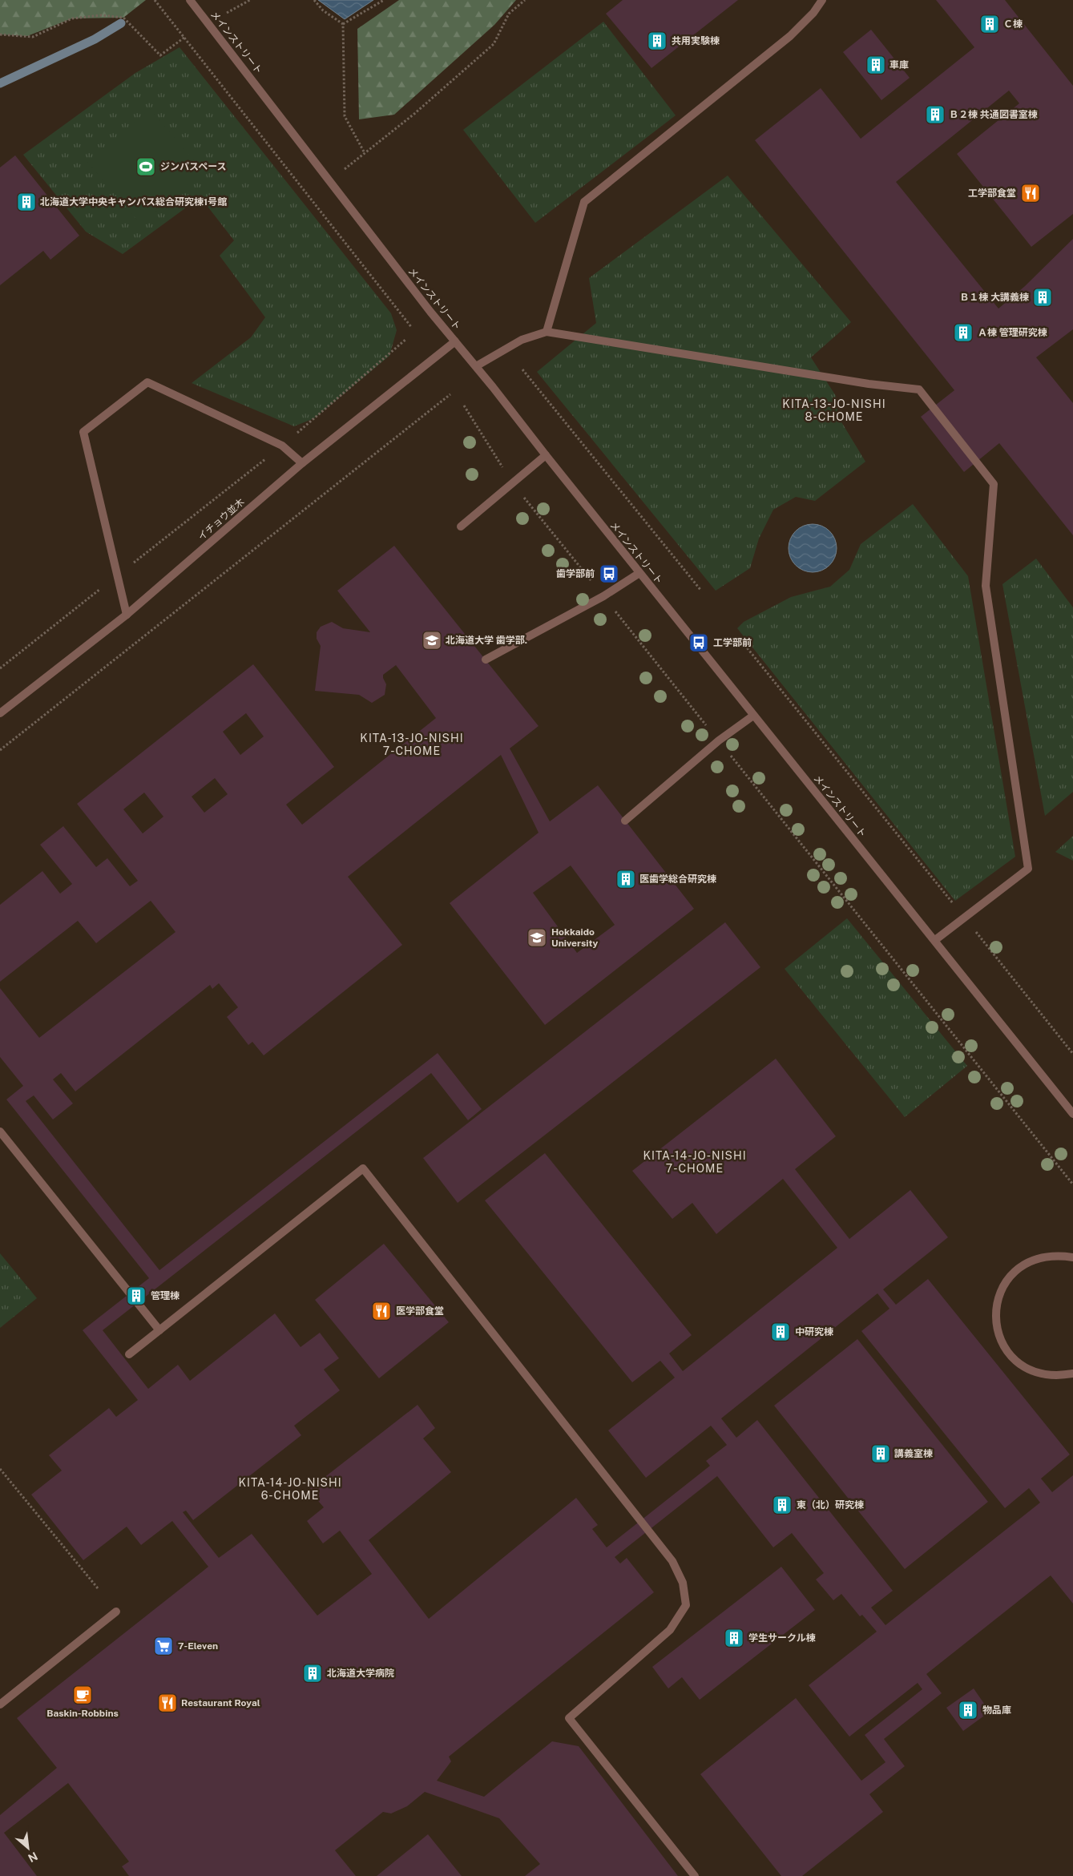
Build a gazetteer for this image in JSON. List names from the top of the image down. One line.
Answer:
{"streets":{"lane":["メインストリート","イチョウ並木"]},"crossings":[["メインストリート","イチョウ並木"]],"districts":["KITA-13-JO-NISHI 8-CHOME","KITA-13-JO-NISHI 7-CHOME","KITA-14-JO-NISHI 7-CHOME","KITA-14-JO-NISHI 6-CHOME"],"places":{"building":["Ｃ棟","共用実験棟","車庫","Ｂ２棟 共通図書室棟","北海道大学中央キャンパス総合研究棟1号館","Ｂ１棟 大講義棟","Ａ棟 管理研究棟","医歯学総合研究棟","管理棟","中研究棟","講義室棟","東（北）研究棟","学生サークル棟","北海道大学病院","物品庫"],"sports":["ジンパスペース"],"restaurant":["工学部食堂","医学部食堂","Restaurant Royal"],"bus stop":["歯学部前","工学部前"],"school or university":["北海道大学 歯学部.","Hokkaido University"],"supermarket":["7-Eleven"],"cafe":["Baskin-Robbins"]},"north":"bottom right"}
